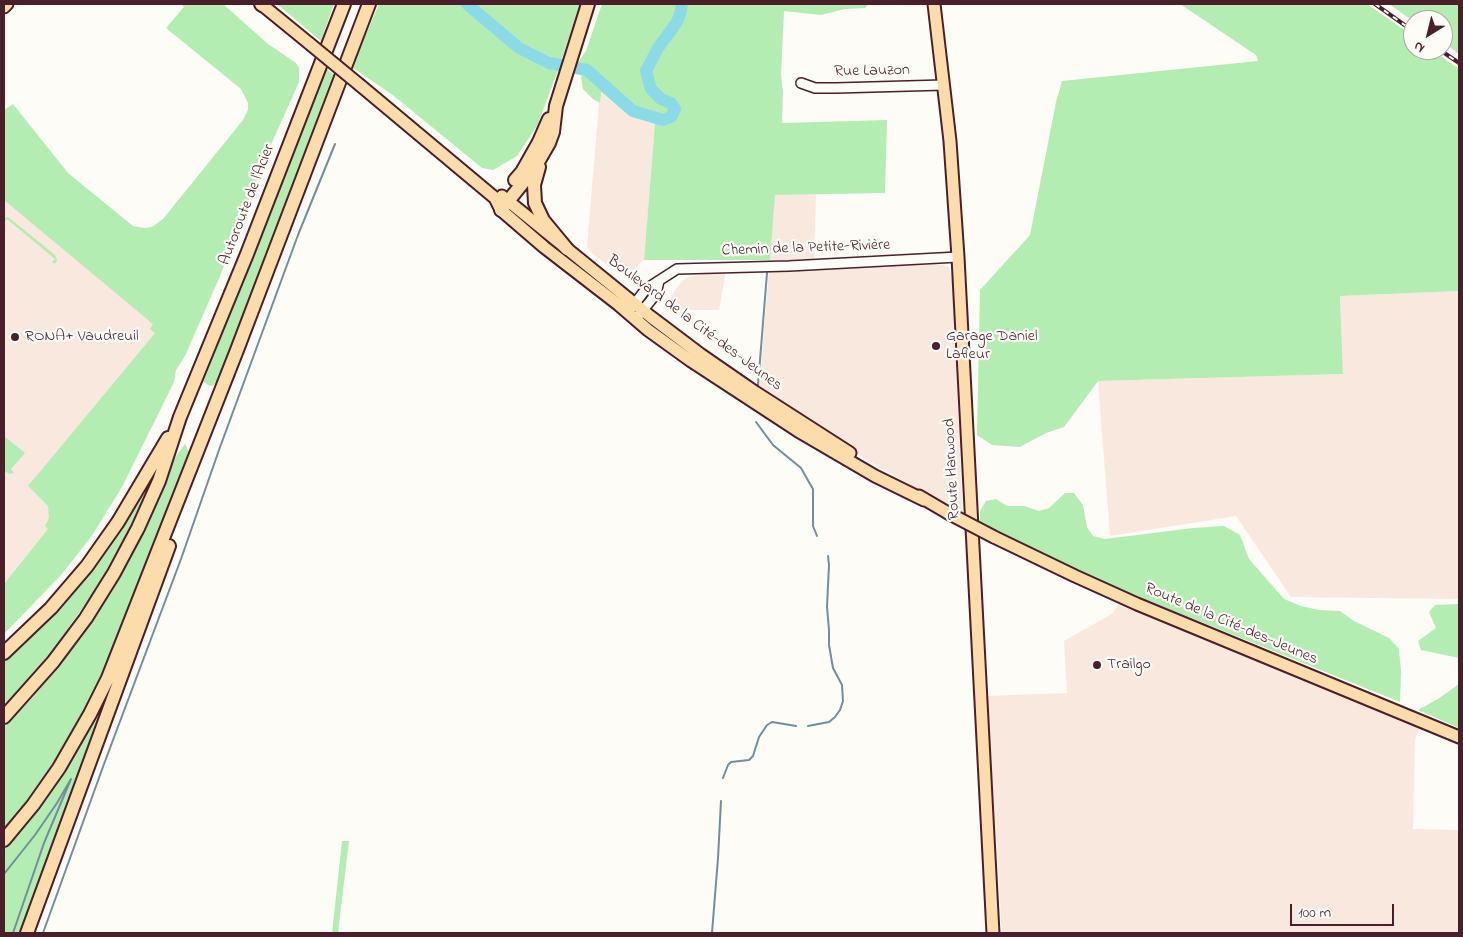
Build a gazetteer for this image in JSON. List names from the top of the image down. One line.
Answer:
{"streets":{"highway":["Autoroute de l'Acier"],"main road":["Boulevard de la Cité-des-Jeunes","Route Harwood","Route de la Cité-des-Jeunes"],"street":["Rue Lauzon","Chemin de la Petite-Rivière"]},"crossings":[["Rue Lauzon","Route Harwood"],["Chemin de la Petite-Rivière","Boulevard de la Cité-des-Jeunes"],["Chemin de la Petite-Rivière","Route Harwood"],["Boulevard de la Cité-des-Jeunes","Route de la Cité-des-Jeunes"]],"places":["RONA+ Vaudreuil","Garage Daniel Lafleur","Trailgo"],"scale_bar":"100 m","north":"bottom left"}
